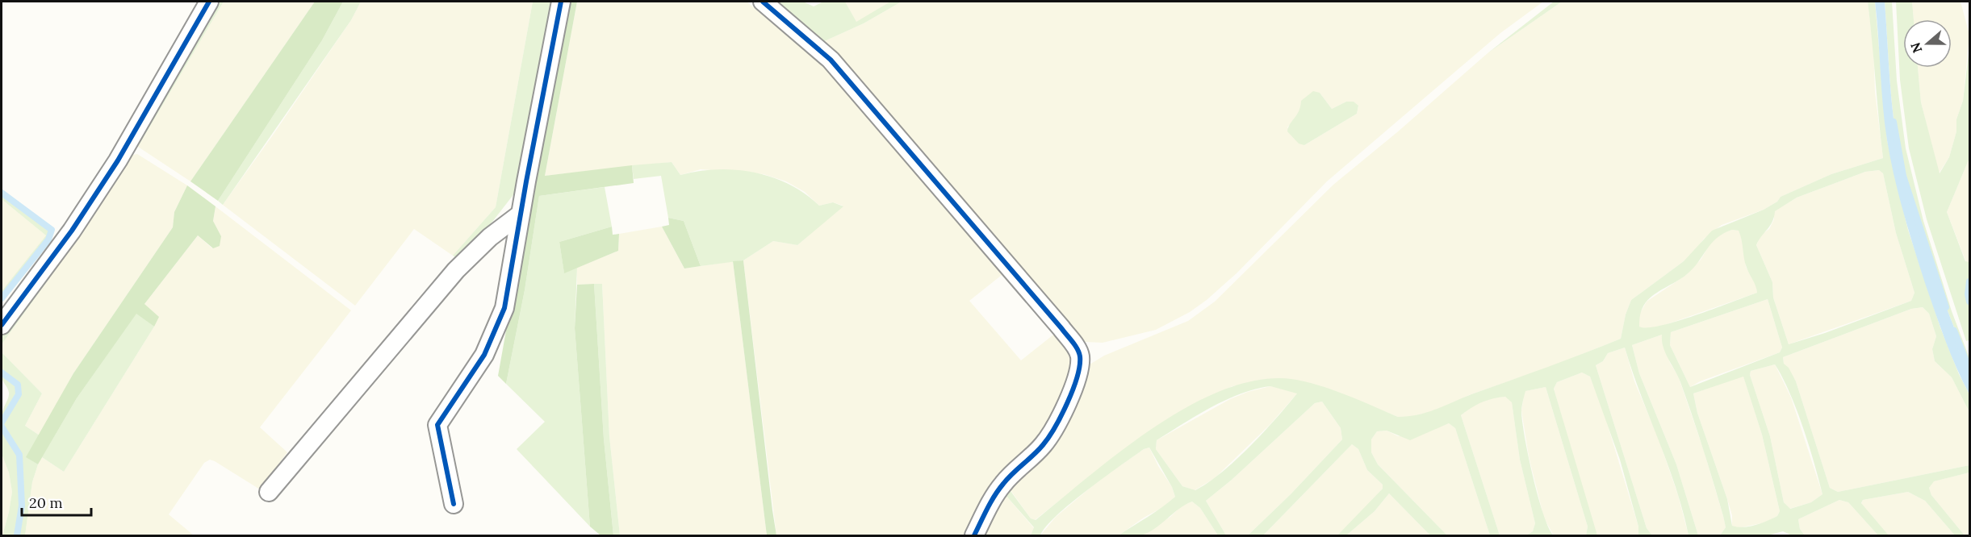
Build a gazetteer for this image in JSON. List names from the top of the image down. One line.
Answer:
{"scale_bar":"20 m","north":"left"}
